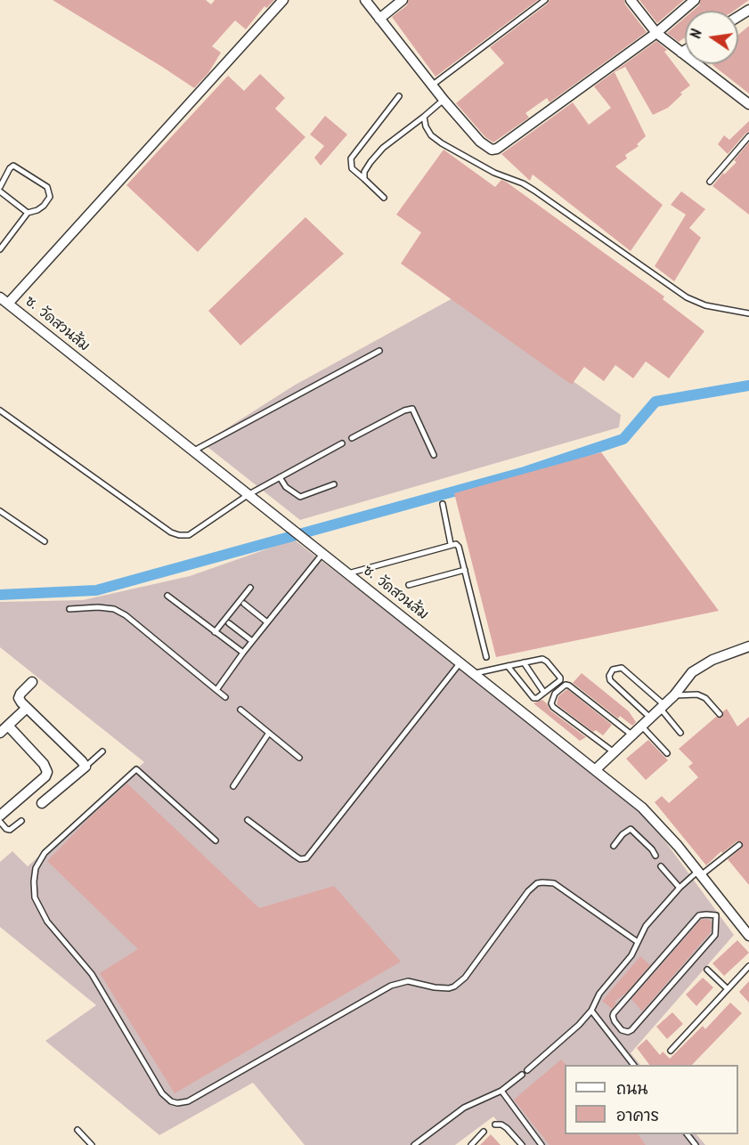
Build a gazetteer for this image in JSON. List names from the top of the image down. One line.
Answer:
{"streets":{"street":["ซ. วัดสวนส้ม"]},"legend":["ถนน","อาคาร"],"north":"left"}
